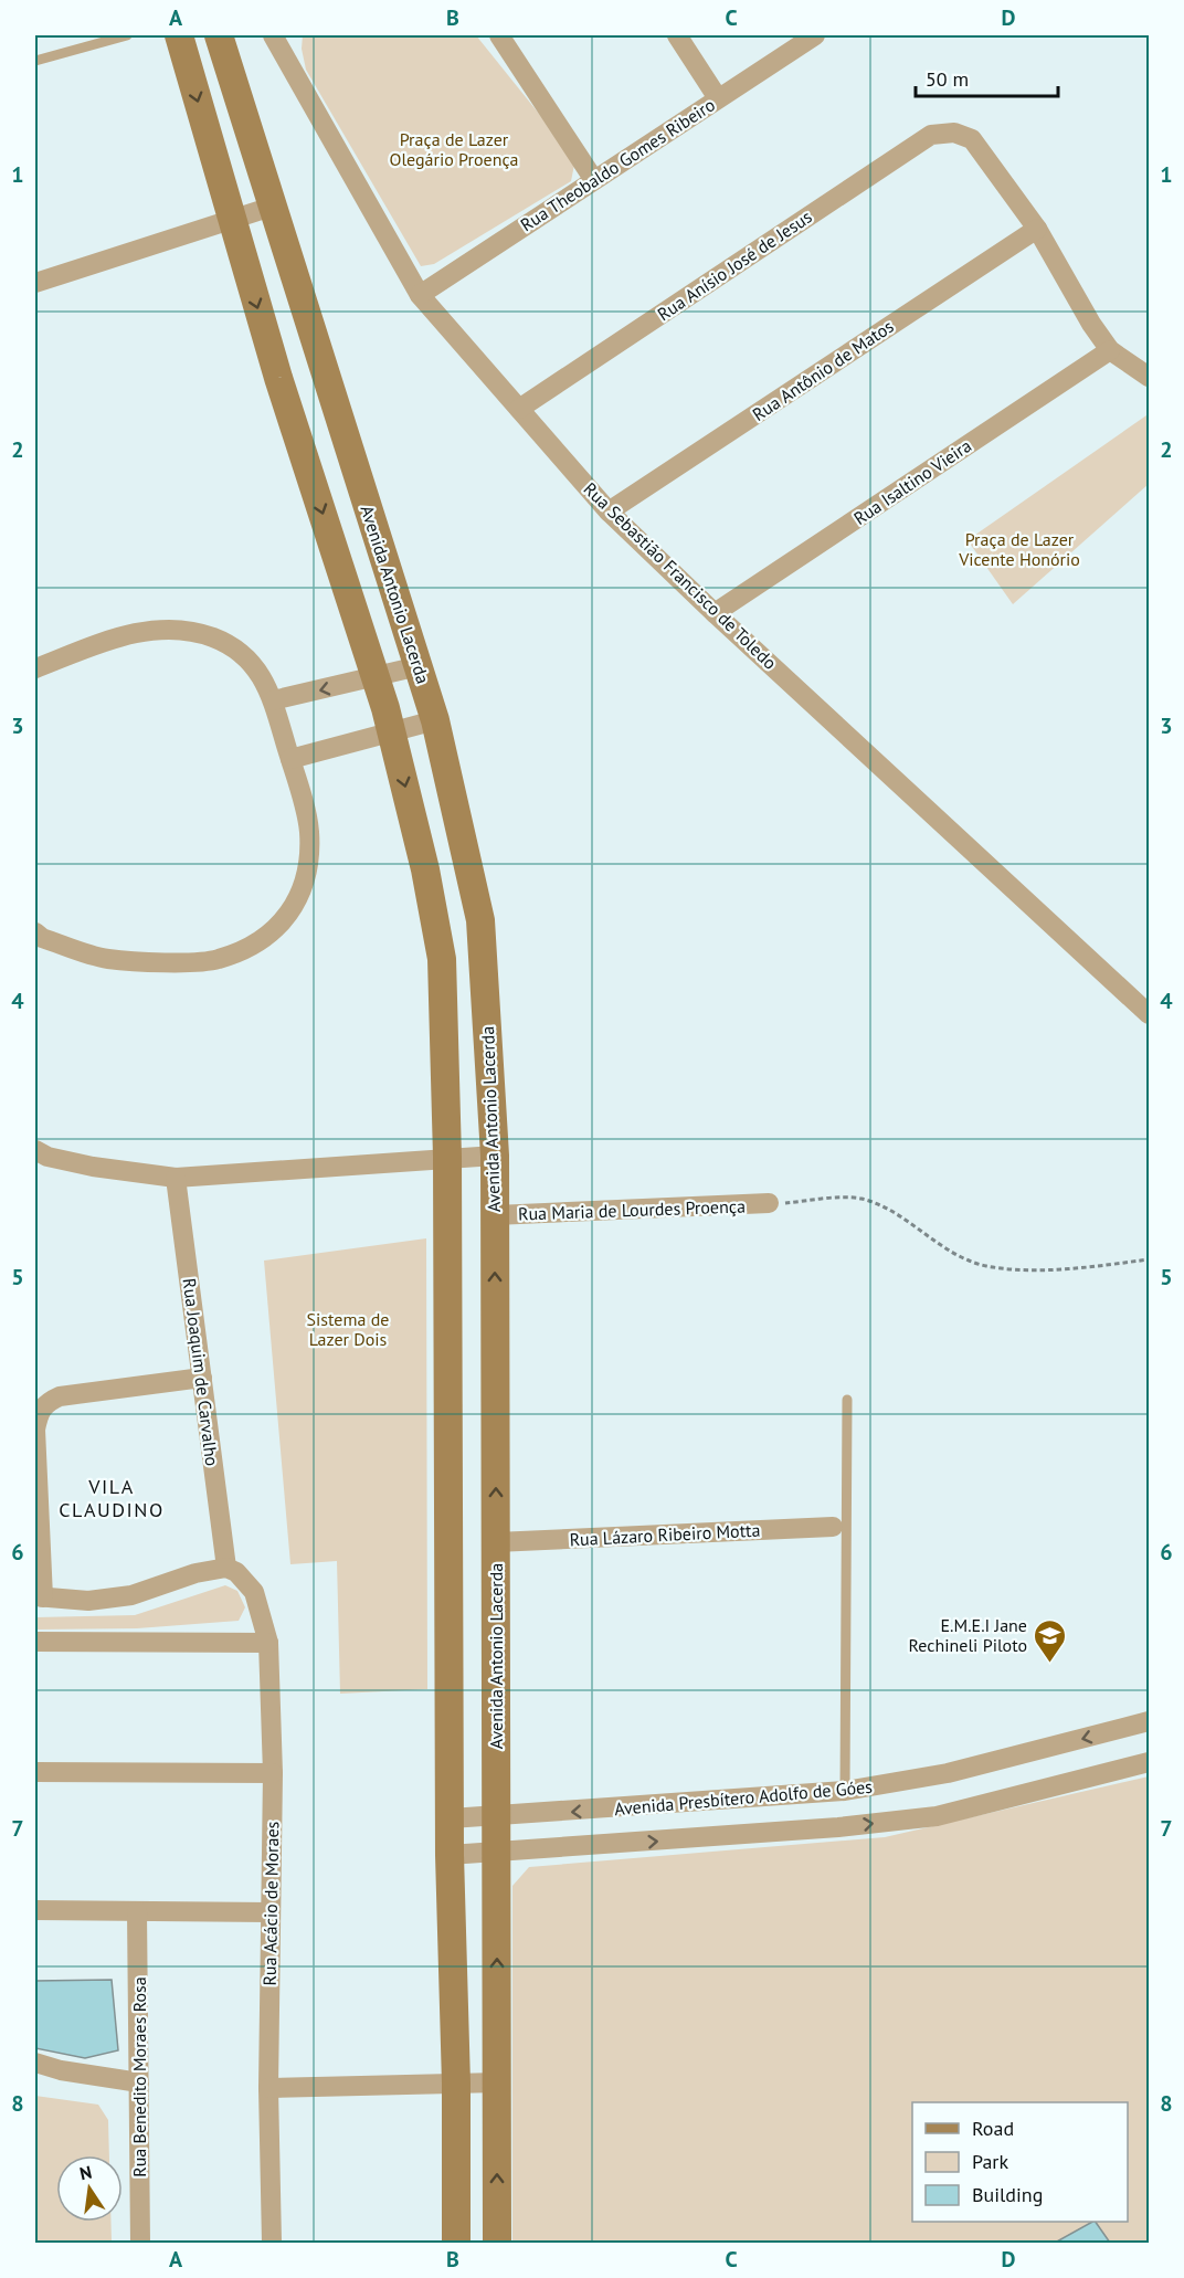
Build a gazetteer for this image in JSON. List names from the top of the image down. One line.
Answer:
{"streets":{"main road":["Avenida Antonio Lacerda"],"street":["Rua Theobaldo Gomes Ribeiro","Rua Anísio José de Jesus","Rua Antônio de Matos","Rua Isaltino Vieira","Rua Sebastião Francisco de Toledo","Rua Maria de Lourdes Proença","Rua Joaquim de Carvalho","Rua Lázaro Ribeiro Motta","Avenida Presbítero Adolfo de Góes","Rua Acácio de Moraes","Rua Benedito Moraes Rosa"]},"crossings":[["Rua Theobaldo Gomes Ribeiro","Rua Sebastião Francisco de Toledo"],["Rua Anísio José de Jesus","Rua Antônio de Matos"],["Rua Anísio José de Jesus","Rua Sebastião Francisco de Toledo"],["Rua Antônio de Matos","Rua Sebastião Francisco de Toledo"],["Rua Isaltino Vieira","Rua Sebastião Francisco de Toledo"],["Avenida Antonio Lacerda","Rua Maria de Lourdes Proença"],["Avenida Antonio Lacerda","Rua Lázaro Ribeiro Motta"],["Avenida Antonio Lacerda","Avenida Presbítero Adolfo de Góes"],["Rua Joaquim de Carvalho","Rua Acácio de Moraes"]],"districts":["VILA CLAUDINO"],"parks":["Praça de Lazer Olegário Proença","Praça de Lazer Vicente Honório","Sistema de Lazer Dois"],"places":{"school or university":["E.M.E.I Jane Rechineli Piloto"]},"legend":["Road","Park","Building"],"scale_bar":"50 m","north":"top","grid":{"columns":["A","B","C","D"],"rows":["1","2","3","4","5","6","7","8"]}}
